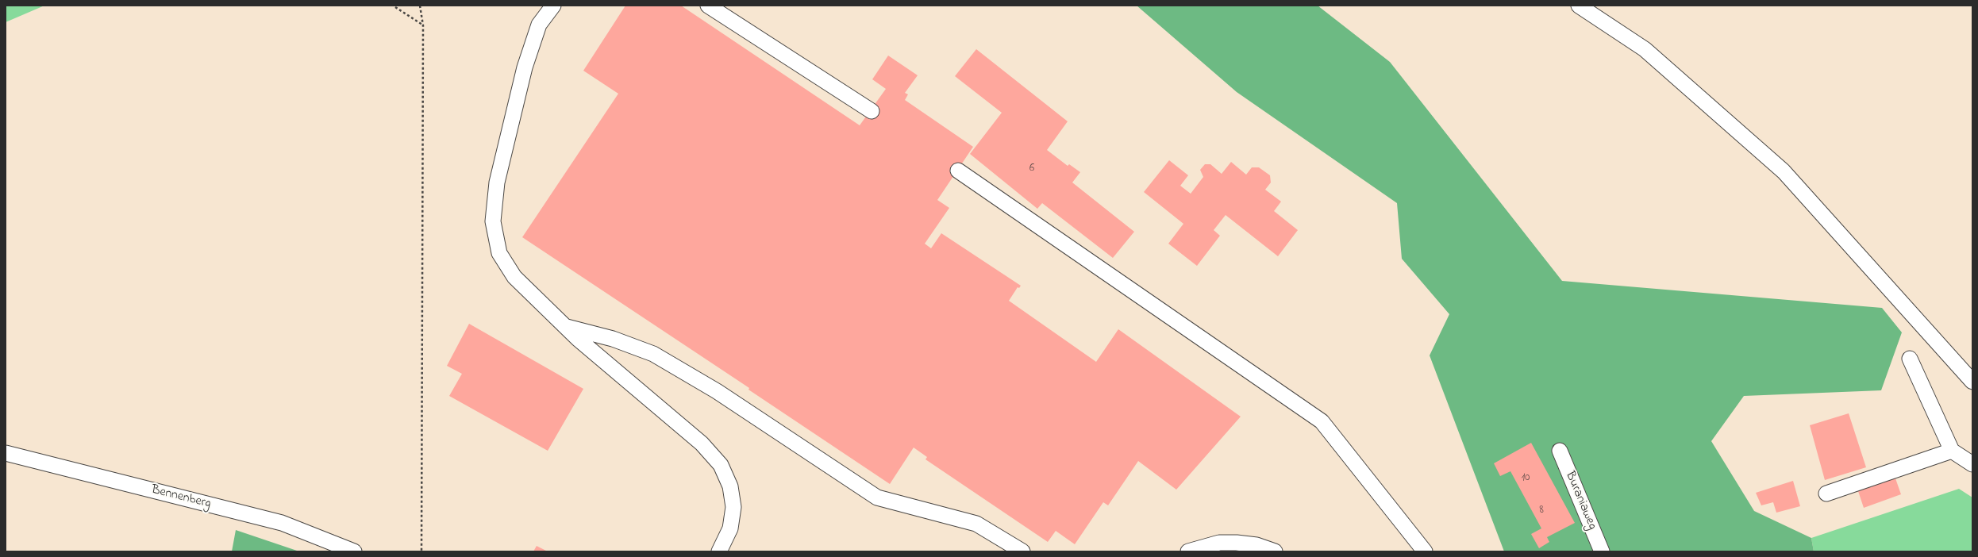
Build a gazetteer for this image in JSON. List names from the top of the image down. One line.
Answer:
{"streets":{"lane":["Bennenberg","Buraniaweg"]},"house_numbers":["6","10","8"]}
